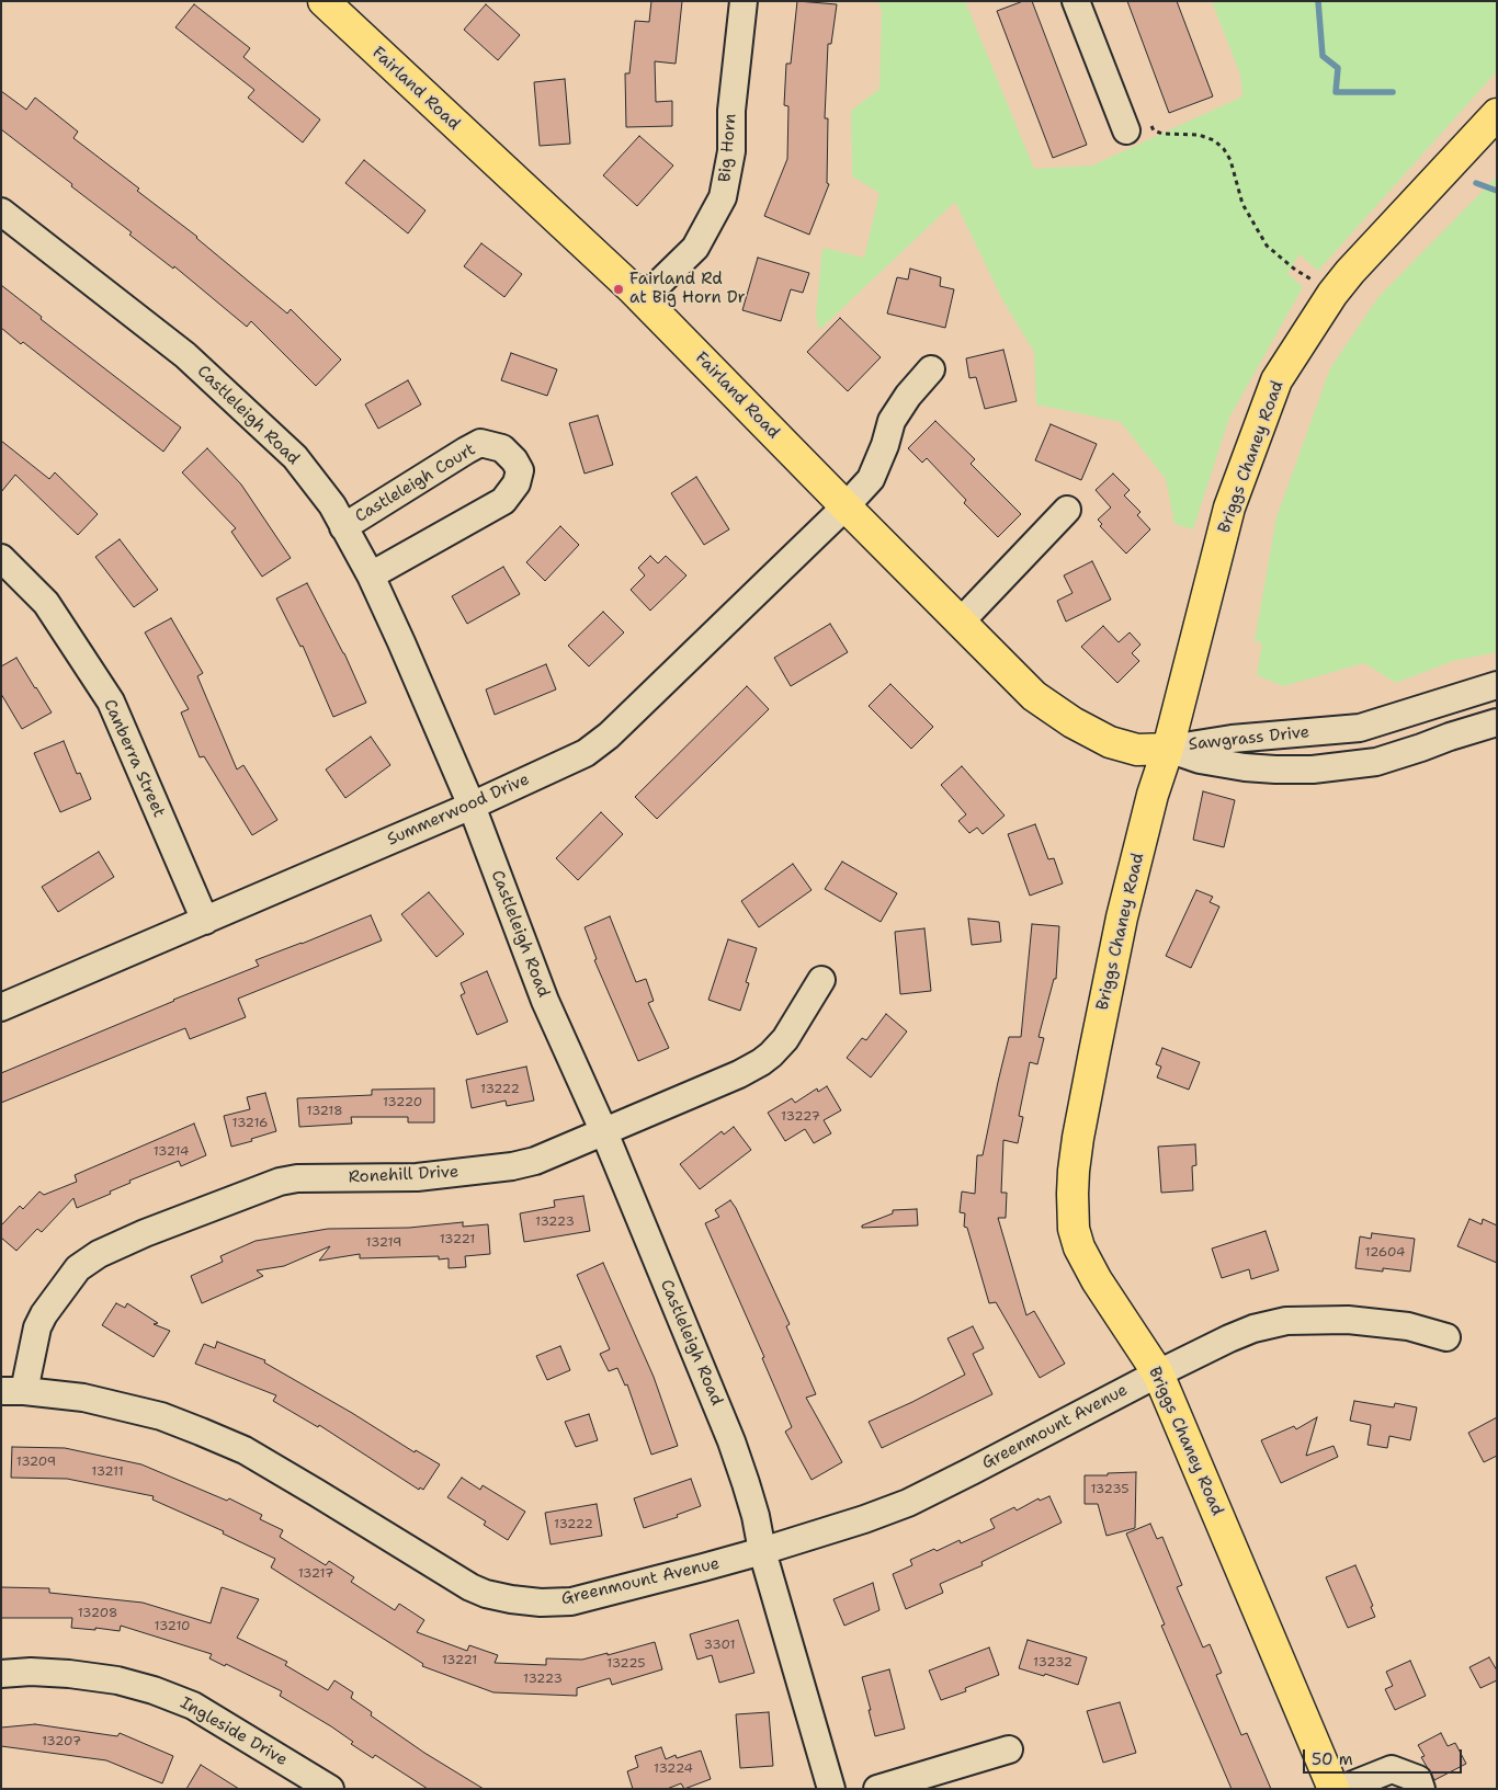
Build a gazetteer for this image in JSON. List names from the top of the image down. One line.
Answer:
{"streets":{"main road":["Fairland Road","Briggs Chaney Road"],"street":["Big Horn","Castleleigh Road","Castleleigh Court","Sawgrass Drive","Canberra Street","Summerwood Drive","Ronehill Drive","Greenmount Avenue","Ingleside Drive"]},"crossings":[["Fairland Road","Big Horn"],["Fairland Road","Briggs Chaney Road"],["Fairland Road","Sawgrass Drive"],["Fairland Road","Summerwood Drive"],["Castleleigh Road","Castleleigh Court"],["Castleleigh Road","Summerwood Drive"],["Castleleigh Road","Ronehill Drive"],["Castleleigh Road","Greenmount Avenue"],["Briggs Chaney Road","Sawgrass Drive"],["Briggs Chaney Road","Greenmount Avenue"],["Canberra Street","Summerwood Drive"],["Ronehill Drive","Greenmount Avenue"]],"places":["Fairland Rd at Big Horn Dr"],"house_numbers":["13222","13220","13218","13227","13216","13214","13223","13221","13219","12604","13209","13211","13235","13222","13217","13208","13210","3301","13221","13232","13225","13223","13207","13224"],"scale_bar":"50 m"}
